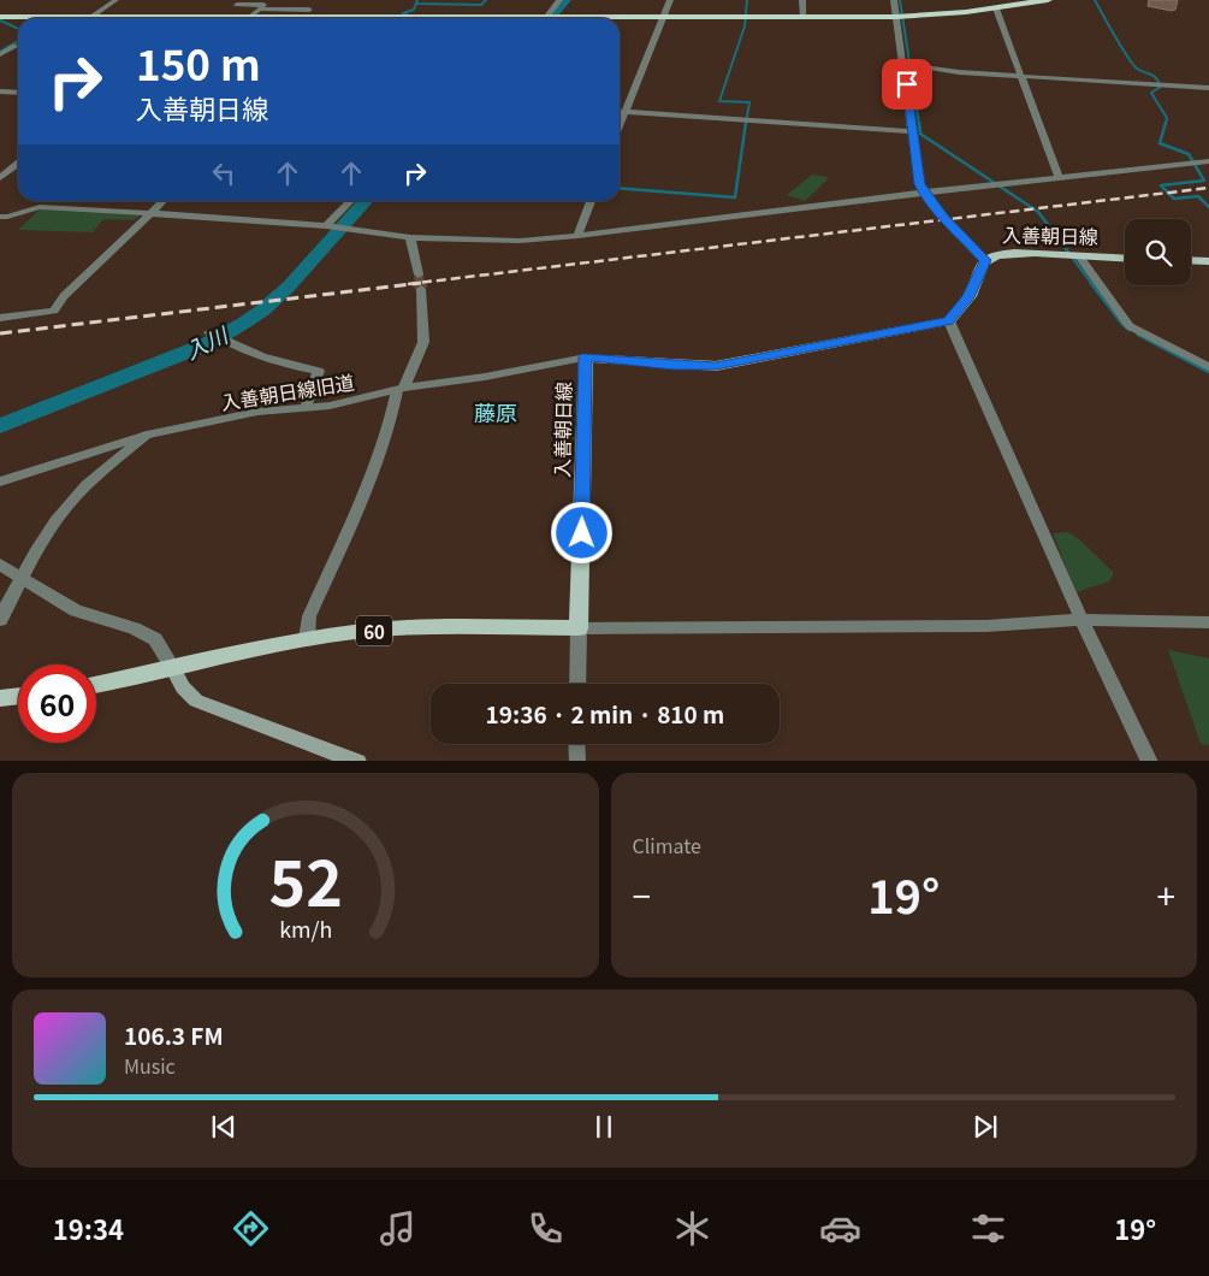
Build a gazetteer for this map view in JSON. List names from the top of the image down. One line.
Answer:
{"streets":{"main road":["入善朝日線","60"],"street":["入善朝日線旧道"]},"crossings":[["入善朝日線","入善朝日線旧道"],["入善朝日線","60"]],"districts":["藤原"],"water":["入川"],"page":{"turn":["150 m","入善朝日線"],"limit":"60","trip":"19:36 · 2 min · 810 m","tile":"Climate","heat":["−","19°","+"],"song":["106.3 FM","Music"],"tabs":["19:34","19°"],"gauge":["52","km/h"]}}
